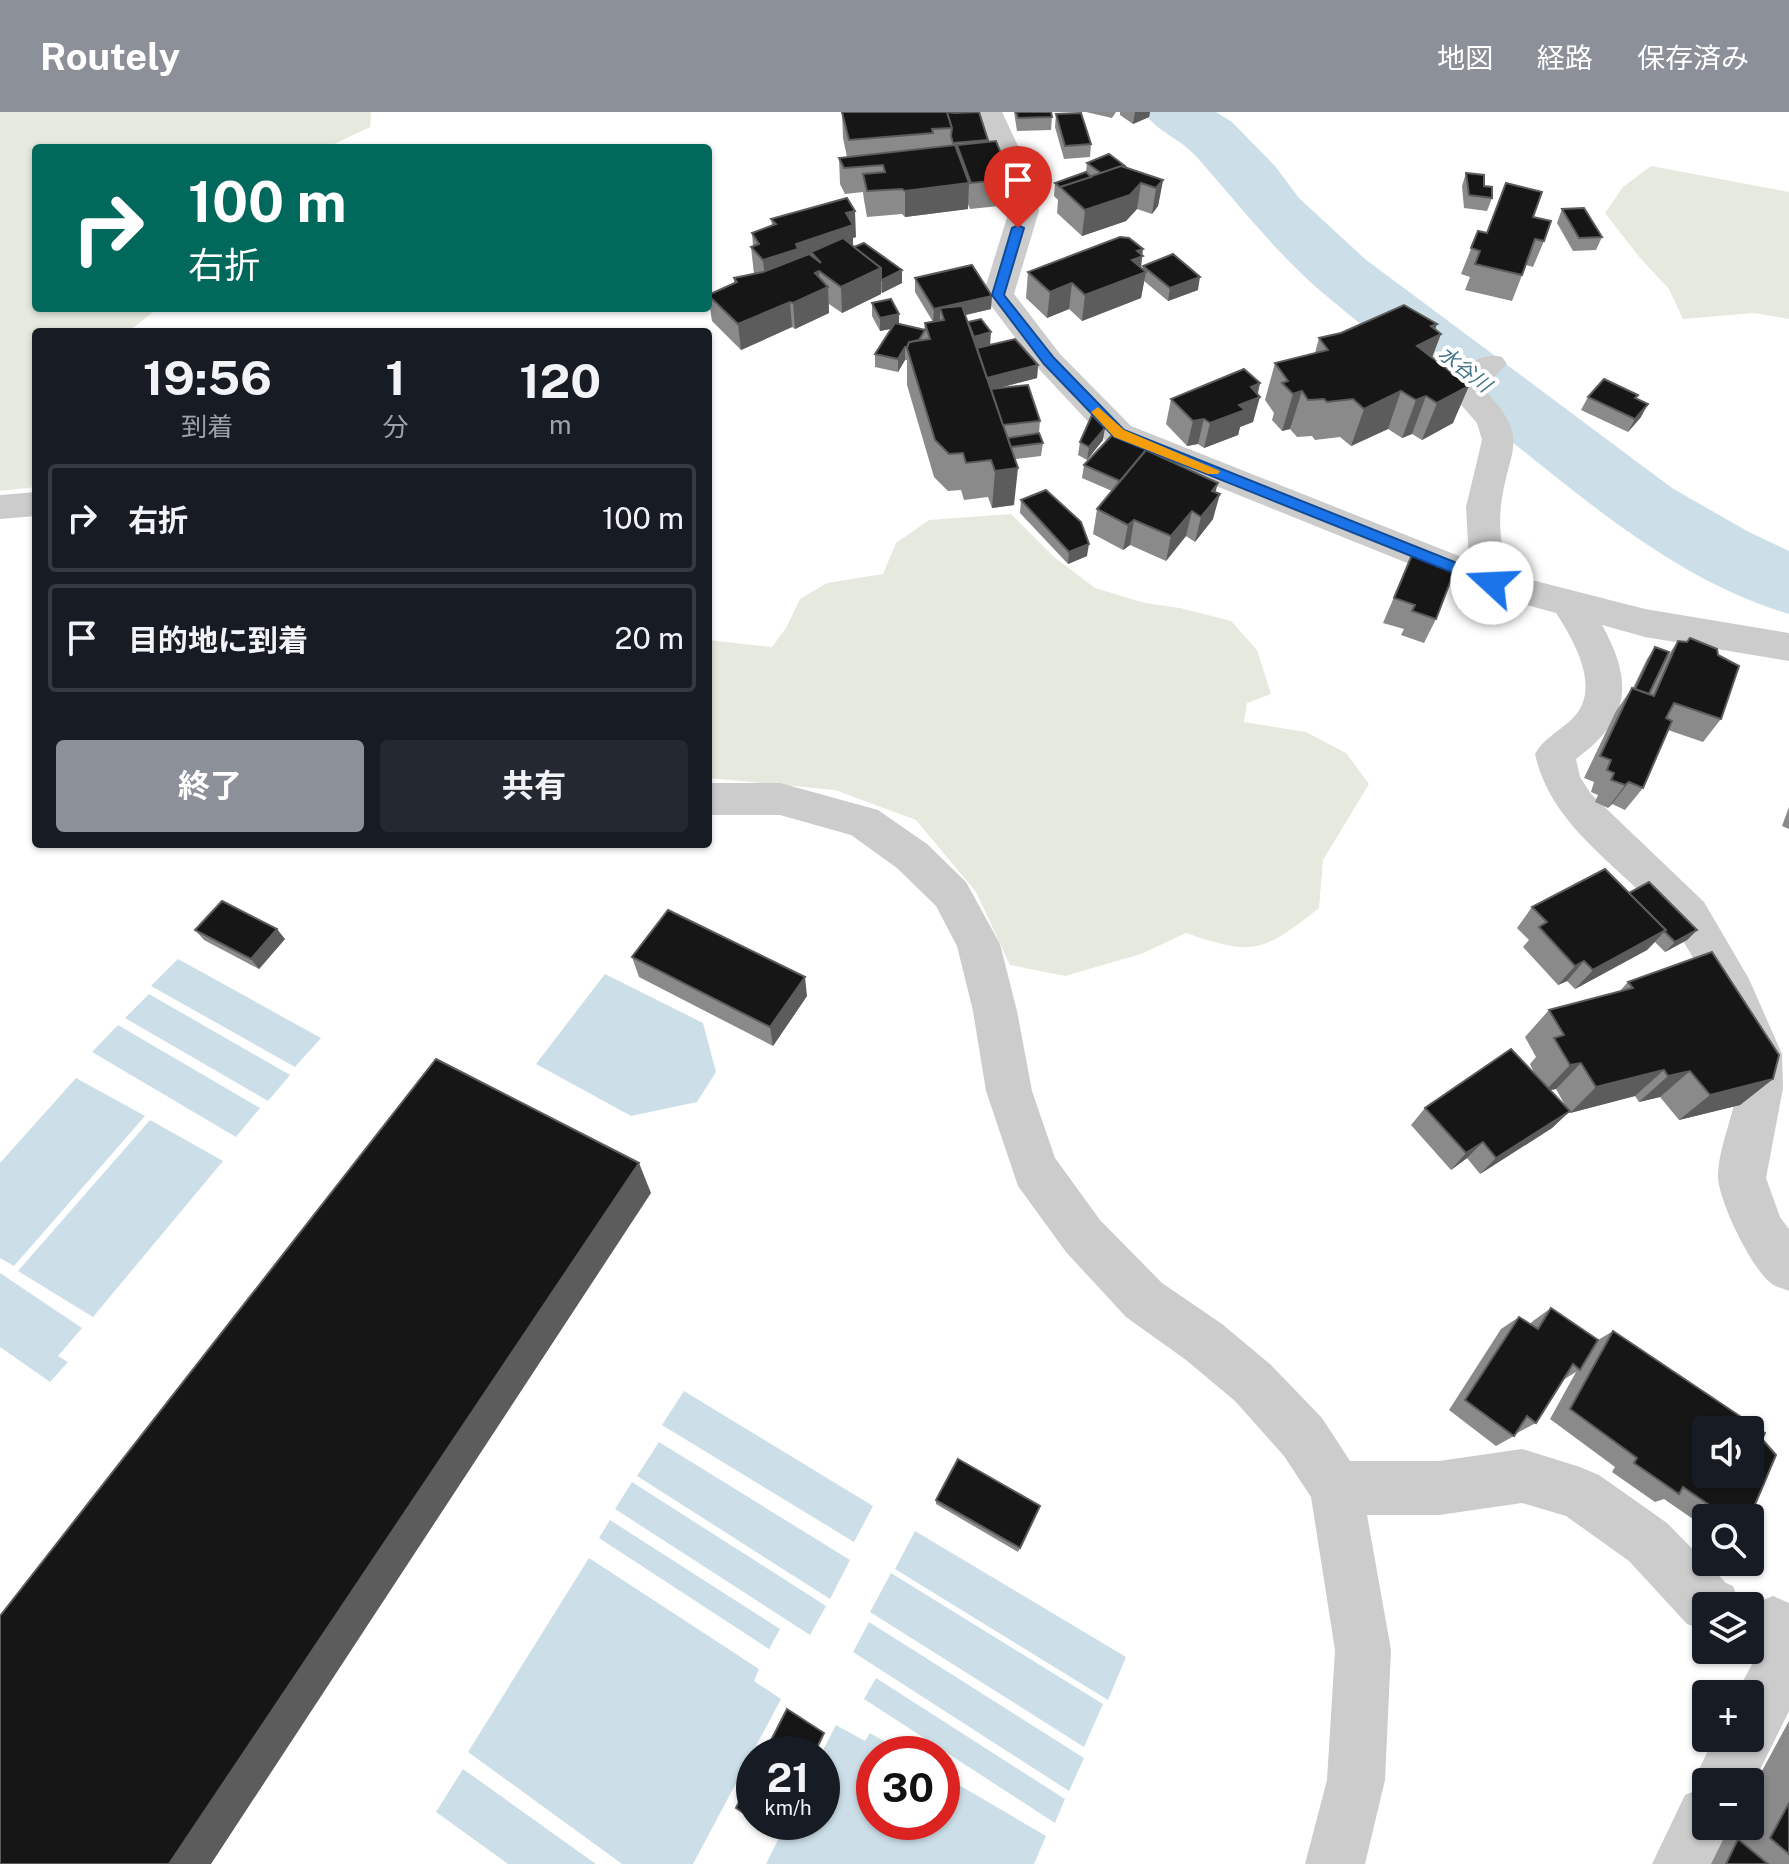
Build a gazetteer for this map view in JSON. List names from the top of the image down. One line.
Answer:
{"water":["水谷川"],"page":{"header":"Routely","nav":["地図","経路","保存済み"],"turn":["100 m","右折"],"eta":["19:56","到着","1","分","120","m"],"list":[{"name":"右折","value":"100 m"},{"name":"目的地に到着","value":"20 m"}],"buttons":["終了","共有"],"map_buttons":["+","−"],"speed":"21 km/h","limit":"30"}}
